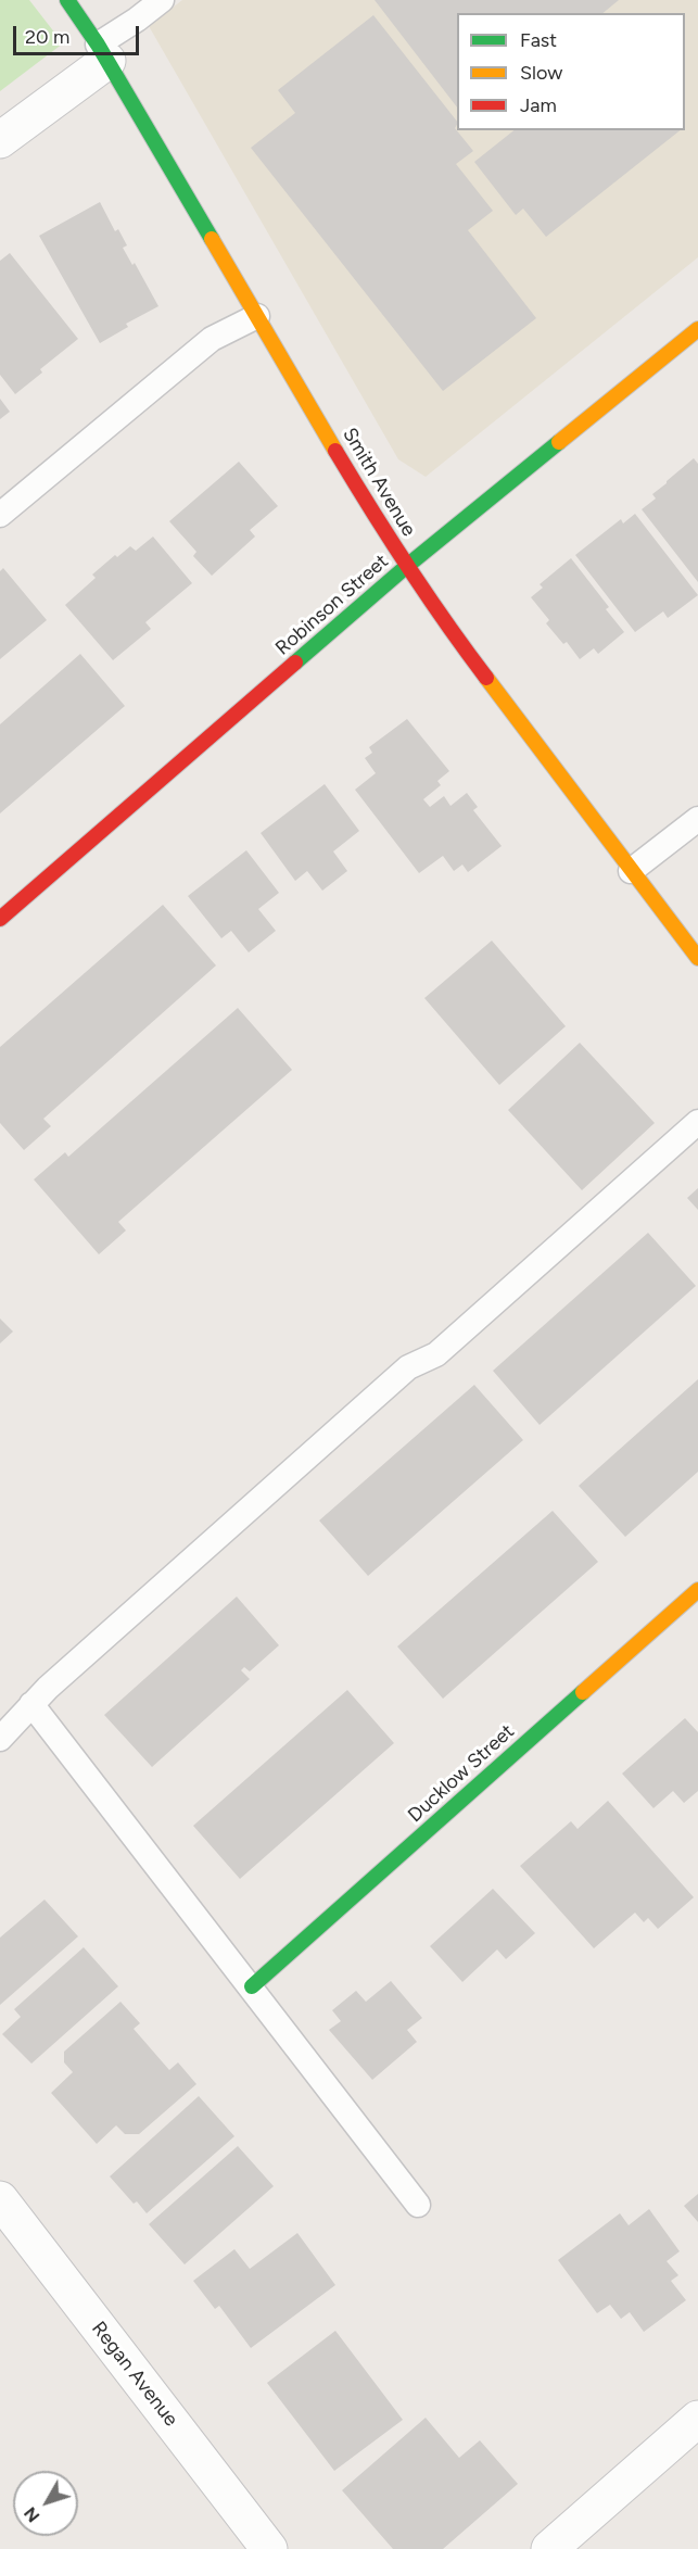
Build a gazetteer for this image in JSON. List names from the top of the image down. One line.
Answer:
{"streets":{"street":["Smith Avenue","Robinson Street","Ducklow Street","Regan Avenue"]},"crossings":[["Smith Avenue","Robinson Street"]],"legend":["Fast","Slow","Jam"],"scale_bar":"20 m","north":"bottom left"}
